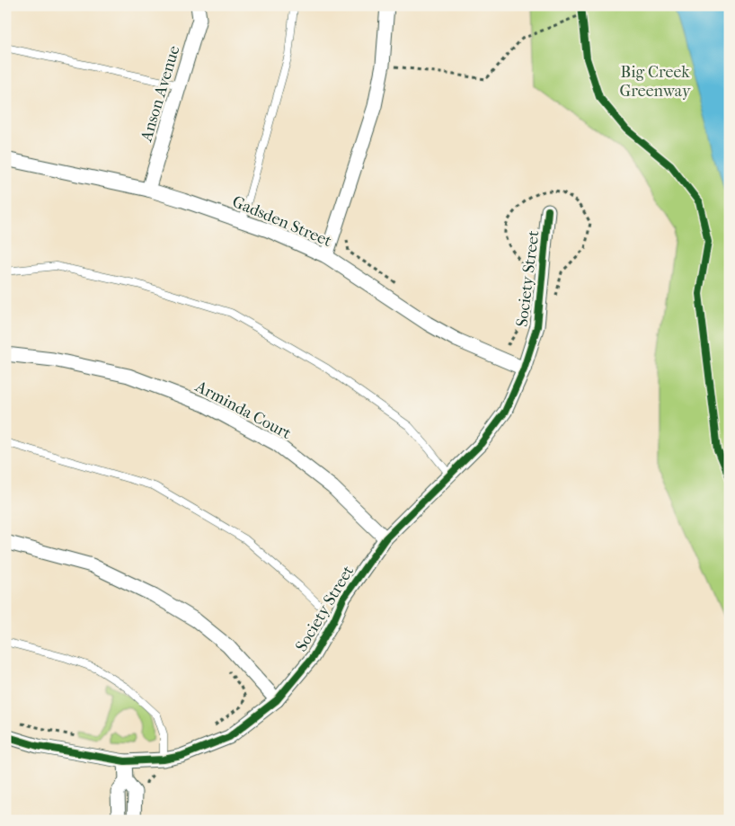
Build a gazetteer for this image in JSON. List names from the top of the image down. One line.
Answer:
{"streets":{"street":["Anson Avenue","Gadsden Street","Society Street","Arminda Court"]},"crossings":[["Anson Avenue","Gadsden Street"],["Gadsden Street","Society Street"],["Society Street","Arminda Court"]],"parks":["Big Creek Greenway"]}
